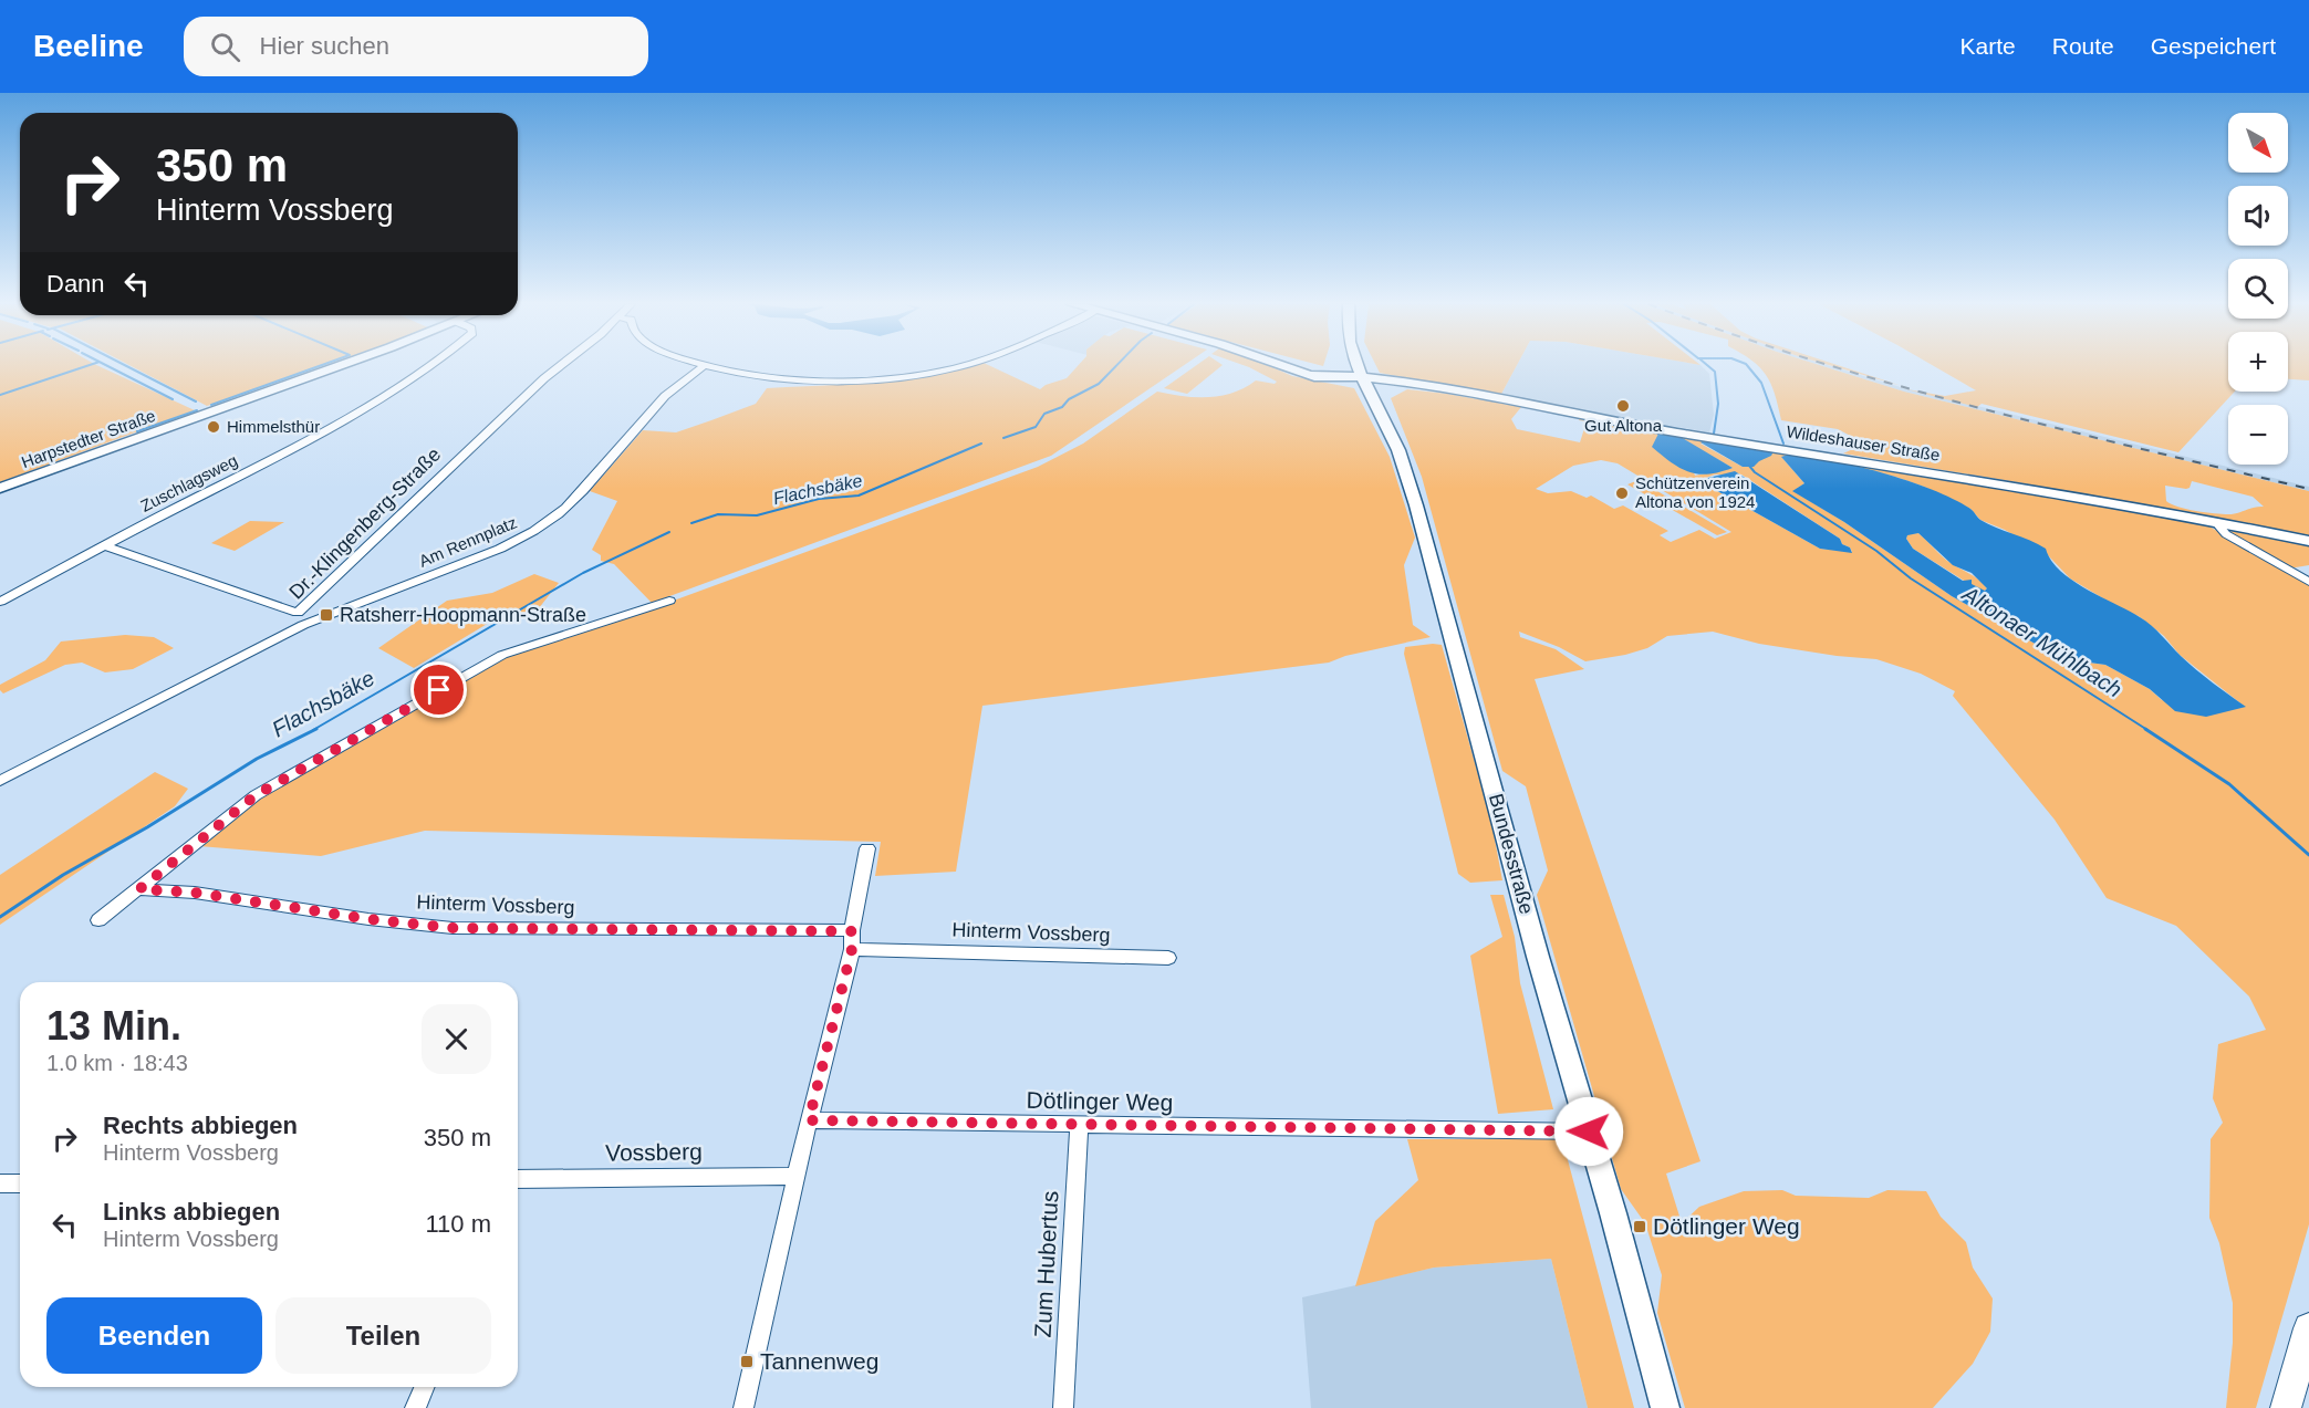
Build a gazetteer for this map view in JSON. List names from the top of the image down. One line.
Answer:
{"streets":{"main road":["Harpstedter Straße","Wildeshauser Straße","Bundesstraße"],"street":["Zuschlagsweg","Dr.-Klingenberg-Straße","Am Rennplatz","Hinterm Vossberg","Dötlinger Weg","Vossberg","Zum Hubertus"]},"crossings":[["Wildeshauser Straße","Bundesstraße"],["Dr.-Klingenberg-Straße","Am Rennplatz"],["Bundesstraße","Dötlinger Weg"],["Dötlinger Weg","Zum Hubertus"]],"water":["Flachsbäke","Altonaer Mühlbach"],"places":{"other":["Gut Altona","Himmelsthür","Schützenverein Altona von 1924"],"transit":["Ratsherr-Hoopmann-Straße","Dötlinger Weg","Tannenweg"]},"north":"bottom right","page":{"header":"Beeline","search":"Hier suchen","nav":["Karte","Route","Gespeichert"],"map_buttons":["+","−"],"turn":["350 m","Hinterm Vossberg"],"then":"Dann","heading":["13 Min.","1.0 km · 18:43"],"list":[{"name":"Rechts abbiegen","note":"Hinterm Vossberg","value":"350 m"},{"name":"Links abbiegen","note":"Hinterm Vossberg","value":"110 m"}],"buttons":["Beenden","Teilen"]}}
